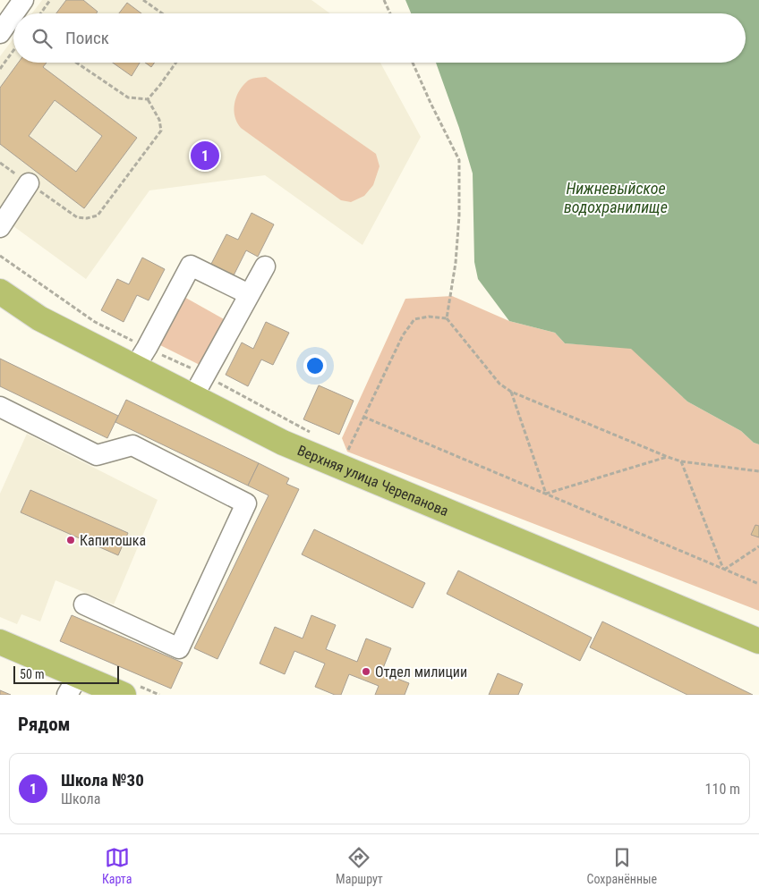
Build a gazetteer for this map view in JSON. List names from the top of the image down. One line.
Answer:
{"streets":{"main road":["Верхняя улица Черепанова"]},"water":["Нижневыйское водохранилище"],"places":["Капитошка","Отдел милиции"],"scale_bar":"50 m","page":{"search":"Поиск","pins":"1","scale":"50 m","heading":"Рядом","list":[{"mark":"1","name":"Школа №30","note":"Школа","value":"110 m"}],"nav":["Карта","Маршрут","Сохранённые"]}}
